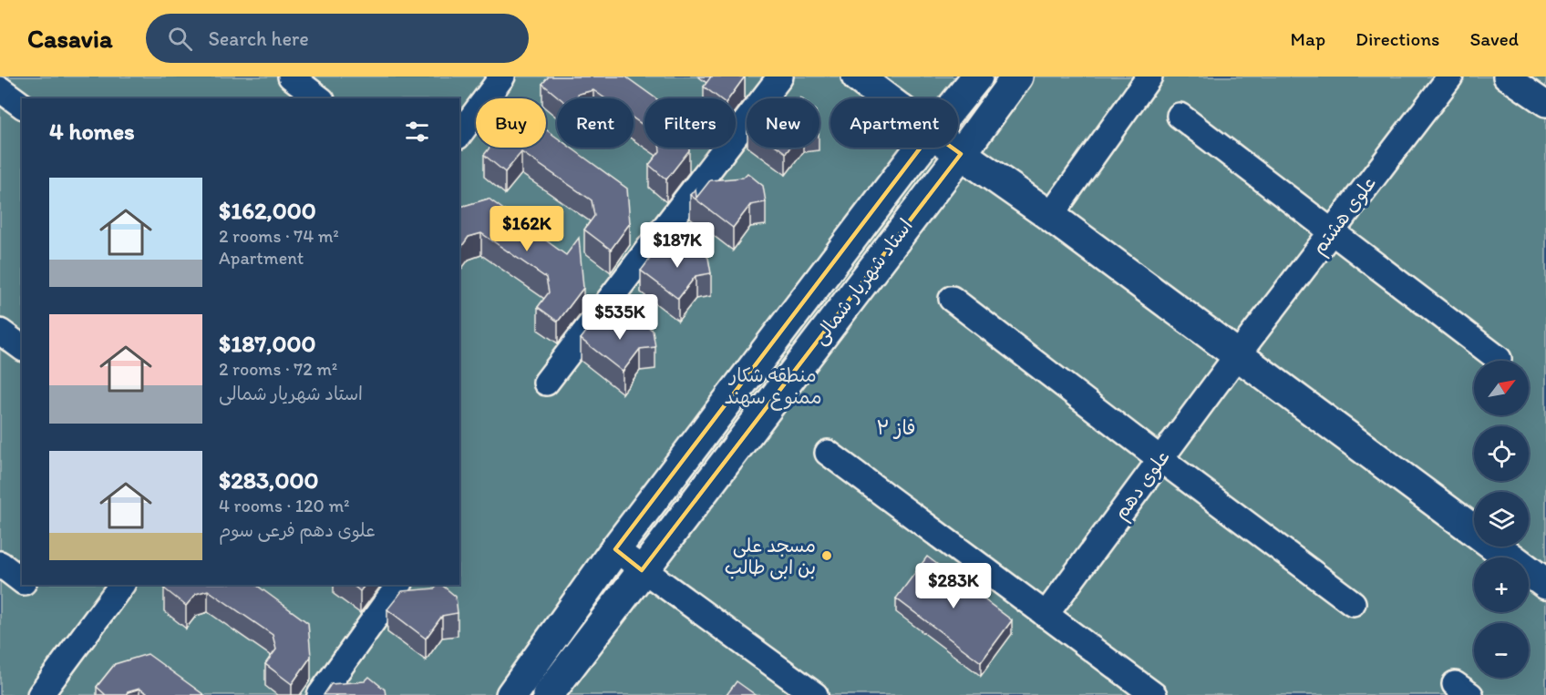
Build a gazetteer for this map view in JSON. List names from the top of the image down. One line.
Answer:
{"streets":{"street":["علوی هشتم","استاد شهریار شمالی","علوی دهم"]},"crossings":[["علوی هشتم","علوی دهم"]],"districts":["فاز ۲"],"parks":["منطقه شکار ممنوع سهند"],"places":["مسجد علی بن ابی طالب"],"north":"top right","page":{"header":"Casavia","search":"Search here","nav":["Map","Directions","Saved"],"chip":["Buy","Rent","Filters","New","Apartment"],"heading":"4 homes","list":[{"name":"$162,000","note":"2 rooms · 74 m² · Apartment"},{"name":"$187,000","note":"2 rooms · 72 m² · استاد شهریار شمالی"},{"name":"$283,000","note":"4 rooms · 120 m² · علوی دهم فرعی سوم"}],"price":["$162K","$187K","$535K","$283K"],"map_buttons":["+","−"]}}
